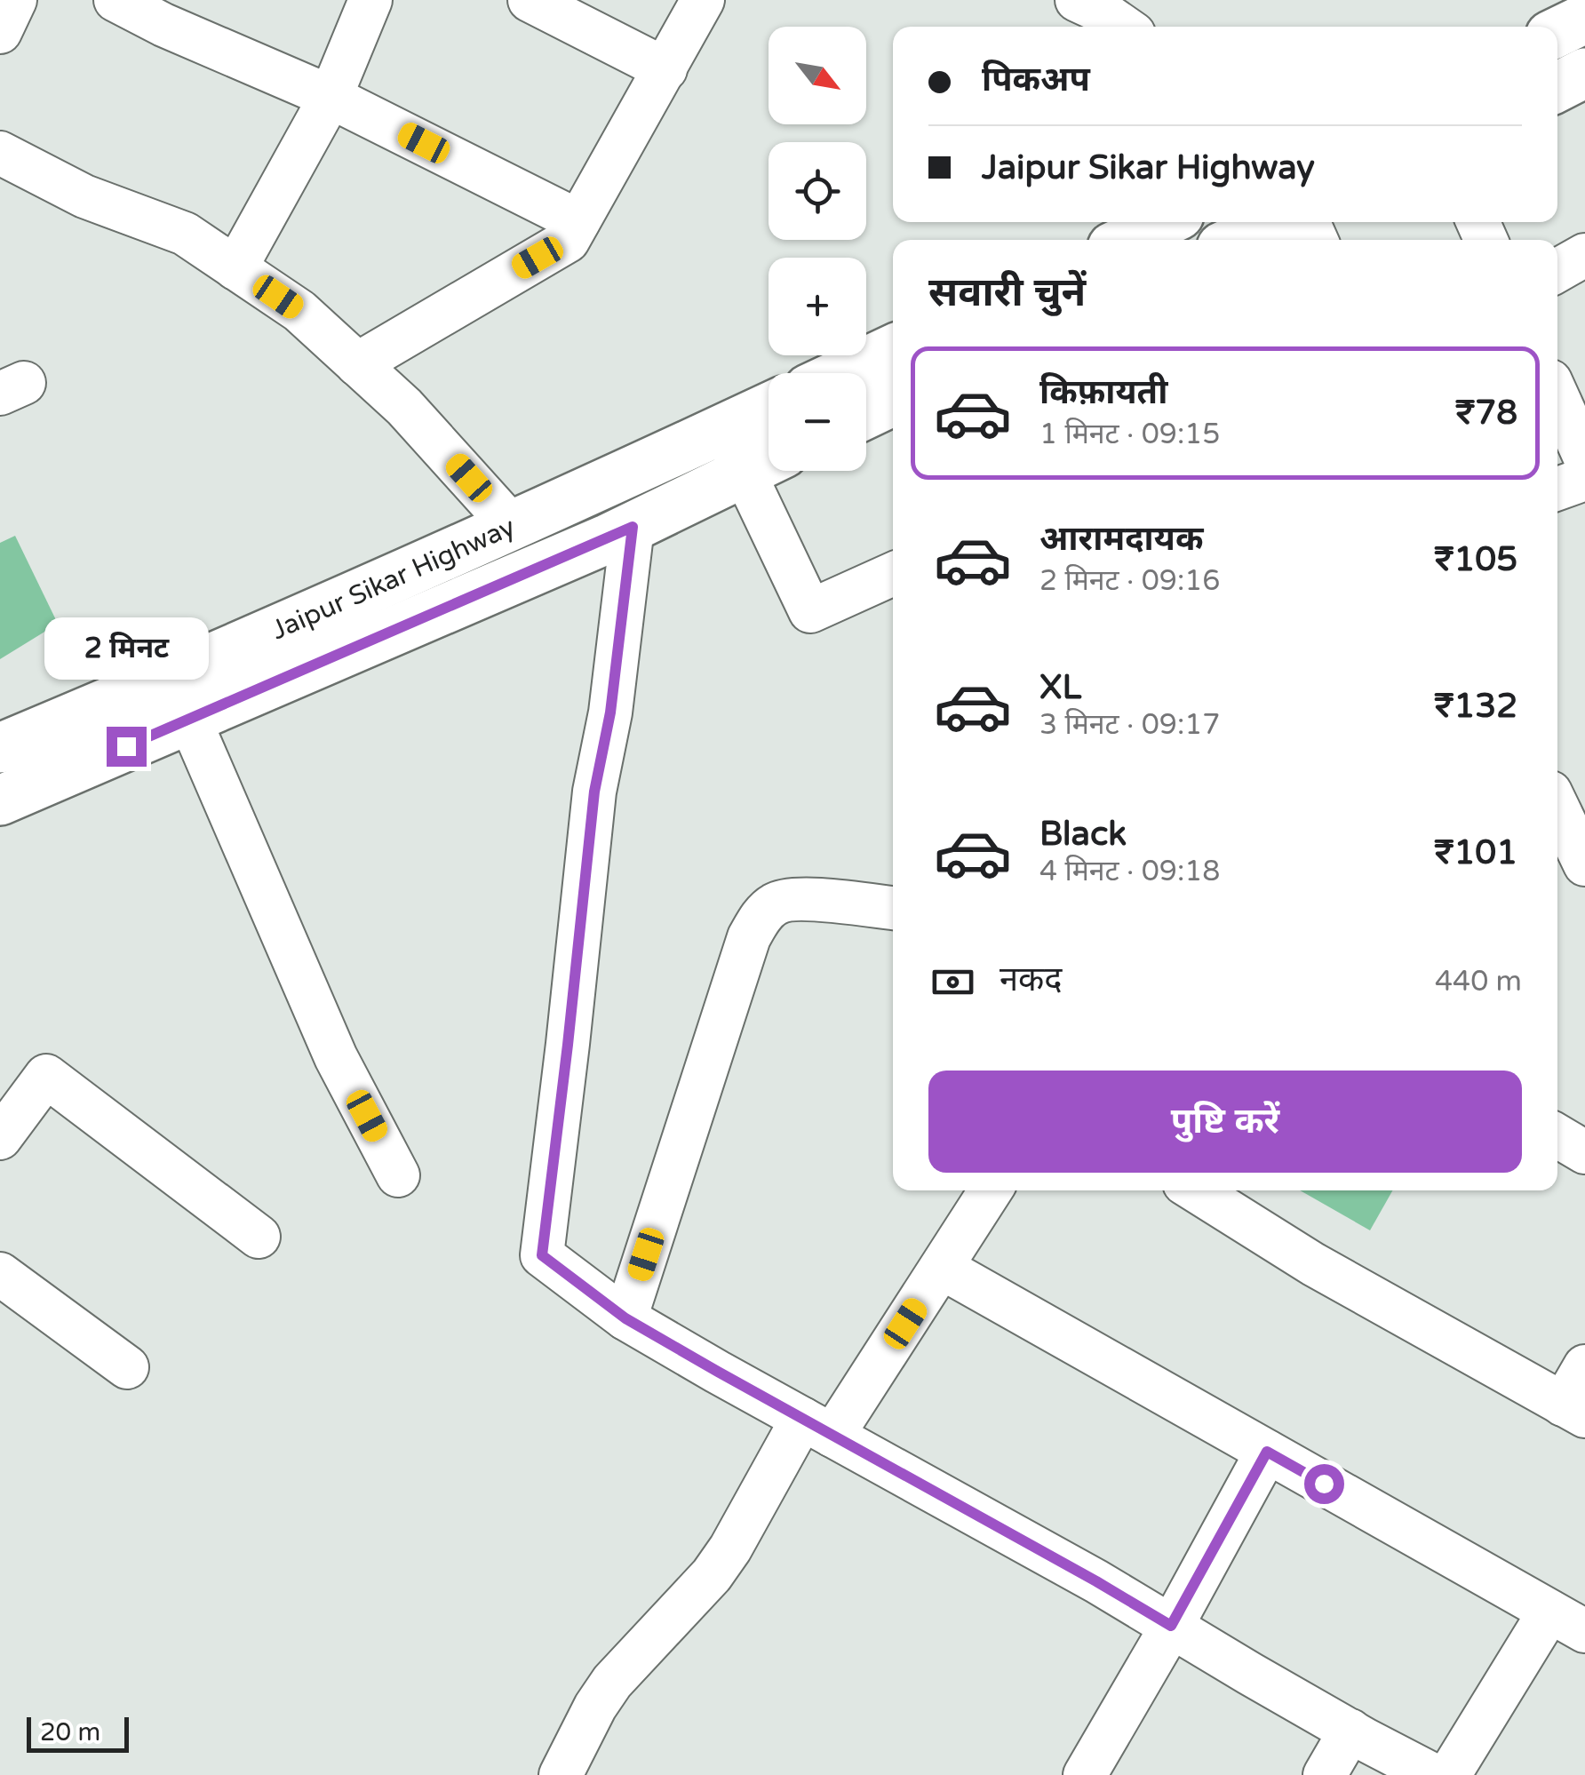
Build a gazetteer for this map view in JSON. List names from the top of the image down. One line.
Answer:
{"streets":{"main road":["Jaipur Sikar Highway"]},"scale_bar":"20 m","north":"bottom right","page":{"map_buttons":["+","−"],"banner":["पिकअप","Jaipur Sikar Highway"],"heading":"सवारी चुनें","list":[{"name":"किफ़ायती","note":"1 मिनट · 09:15","value":"₹78"},{"name":"आरामदायक","note":"2 मिनट · 09:16","value":"₹105"},{"name":"XL","note":"3 मिनट · 09:17","value":"₹132"},{"name":"Black","note":"4 मिनट · 09:18","value":"₹101"}],"bubble":"2 मिनट","pay":["नकद","440 m"],"buttons":"पुष्टि करें","scale":"20 m"}}
